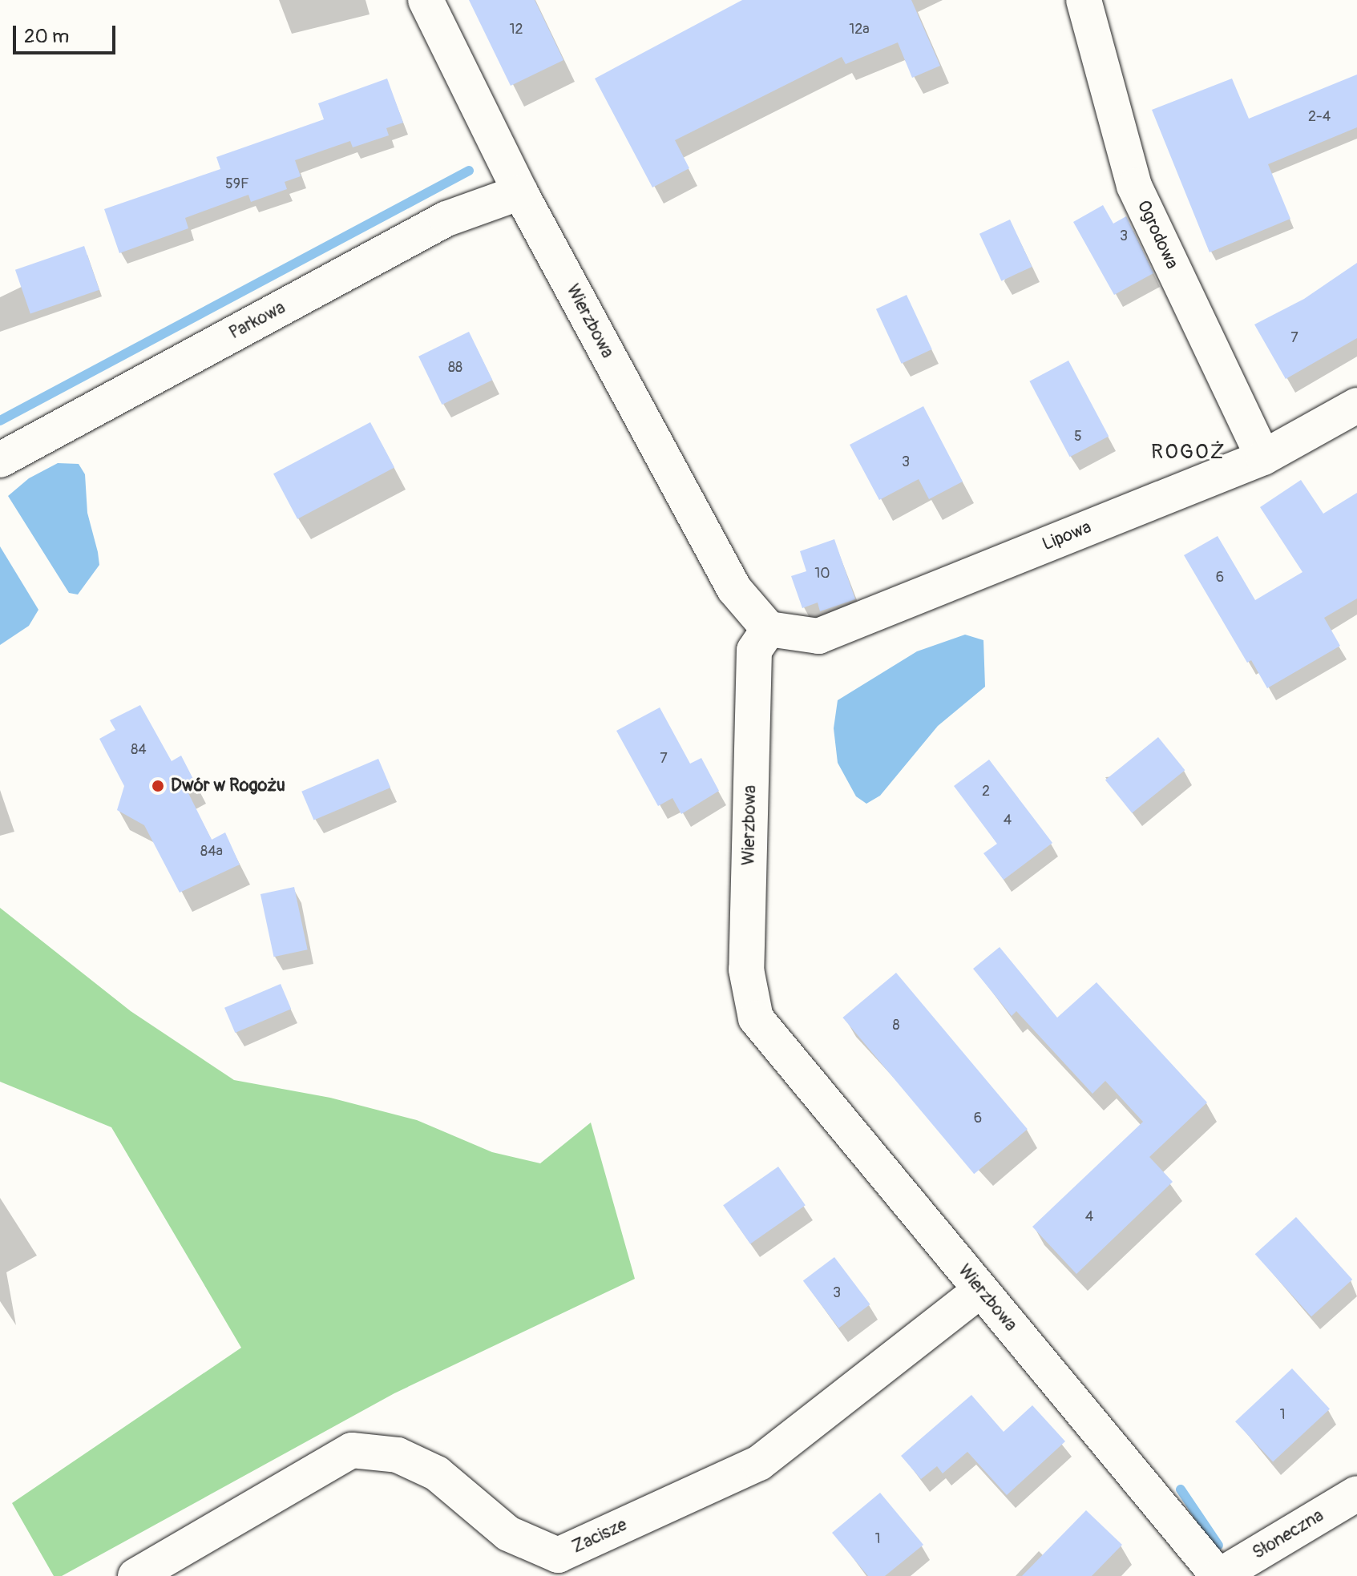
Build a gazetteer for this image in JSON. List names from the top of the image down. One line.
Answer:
{"streets":{"street":["Ogrodowa","Parkowa","Wierzbowa","Lipowa","Słoneczna","Zacisze"]},"crossings":[["Ogrodowa","Lipowa"],["Parkowa","Wierzbowa"],["Wierzbowa","Lipowa"],["Wierzbowa","Słoneczna"],["Wierzbowa","Zacisze"]],"districts":["ROGOŻ"],"places":["Dwór w Rogożu"],"house_numbers":["12","12a","2-4","59F","3","7","88","5","3","10","6","84","7","2","4","84a","8","6","4","3","1","1"],"scale_bar":"20 m"}
